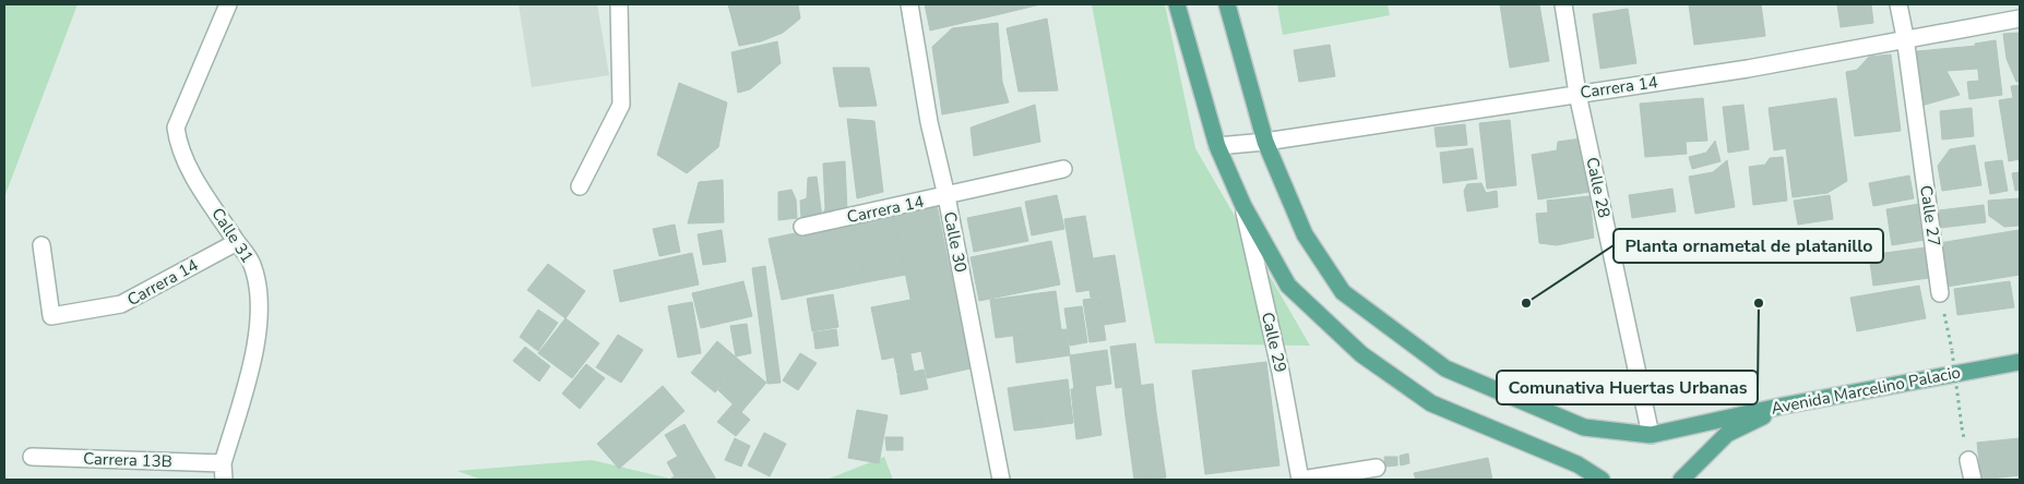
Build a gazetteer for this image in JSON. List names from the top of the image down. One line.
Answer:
{"streets":{"main road":["Avenida Marcelino Palacio"],"street":["Carrera 14","Calle 28","Calle 27","Calle 31","Calle 30","Calle 29","Carrera 13B"]},"crossings":[["Carrera 14","Calle 28"],["Carrera 14","Calle 27"],["Carrera 14","Calle 31"],["Carrera 14","Calle 30"],["Carrera 14","Avenida Marcelino Palacio"],["Calle 28","Avenida Marcelino Palacio"],["Calle 31","Carrera 13B"]],"places":["Planta ornametal de platanillo","Comunativa Huertas Urbanas"]}
